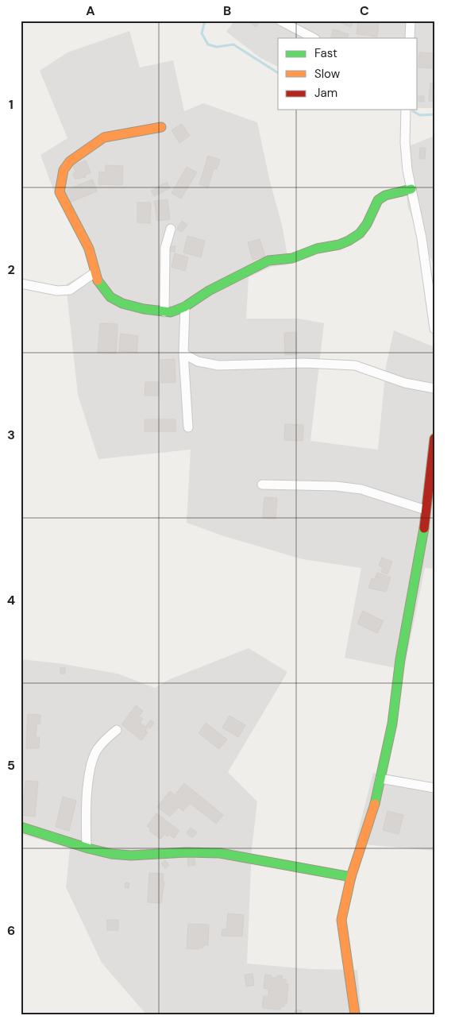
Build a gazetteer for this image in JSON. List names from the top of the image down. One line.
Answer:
{"legend":["Fast","Slow","Jam"],"grid":{"columns":["A","B","C"],"rows":["1","2","3","4","5","6"]}}
